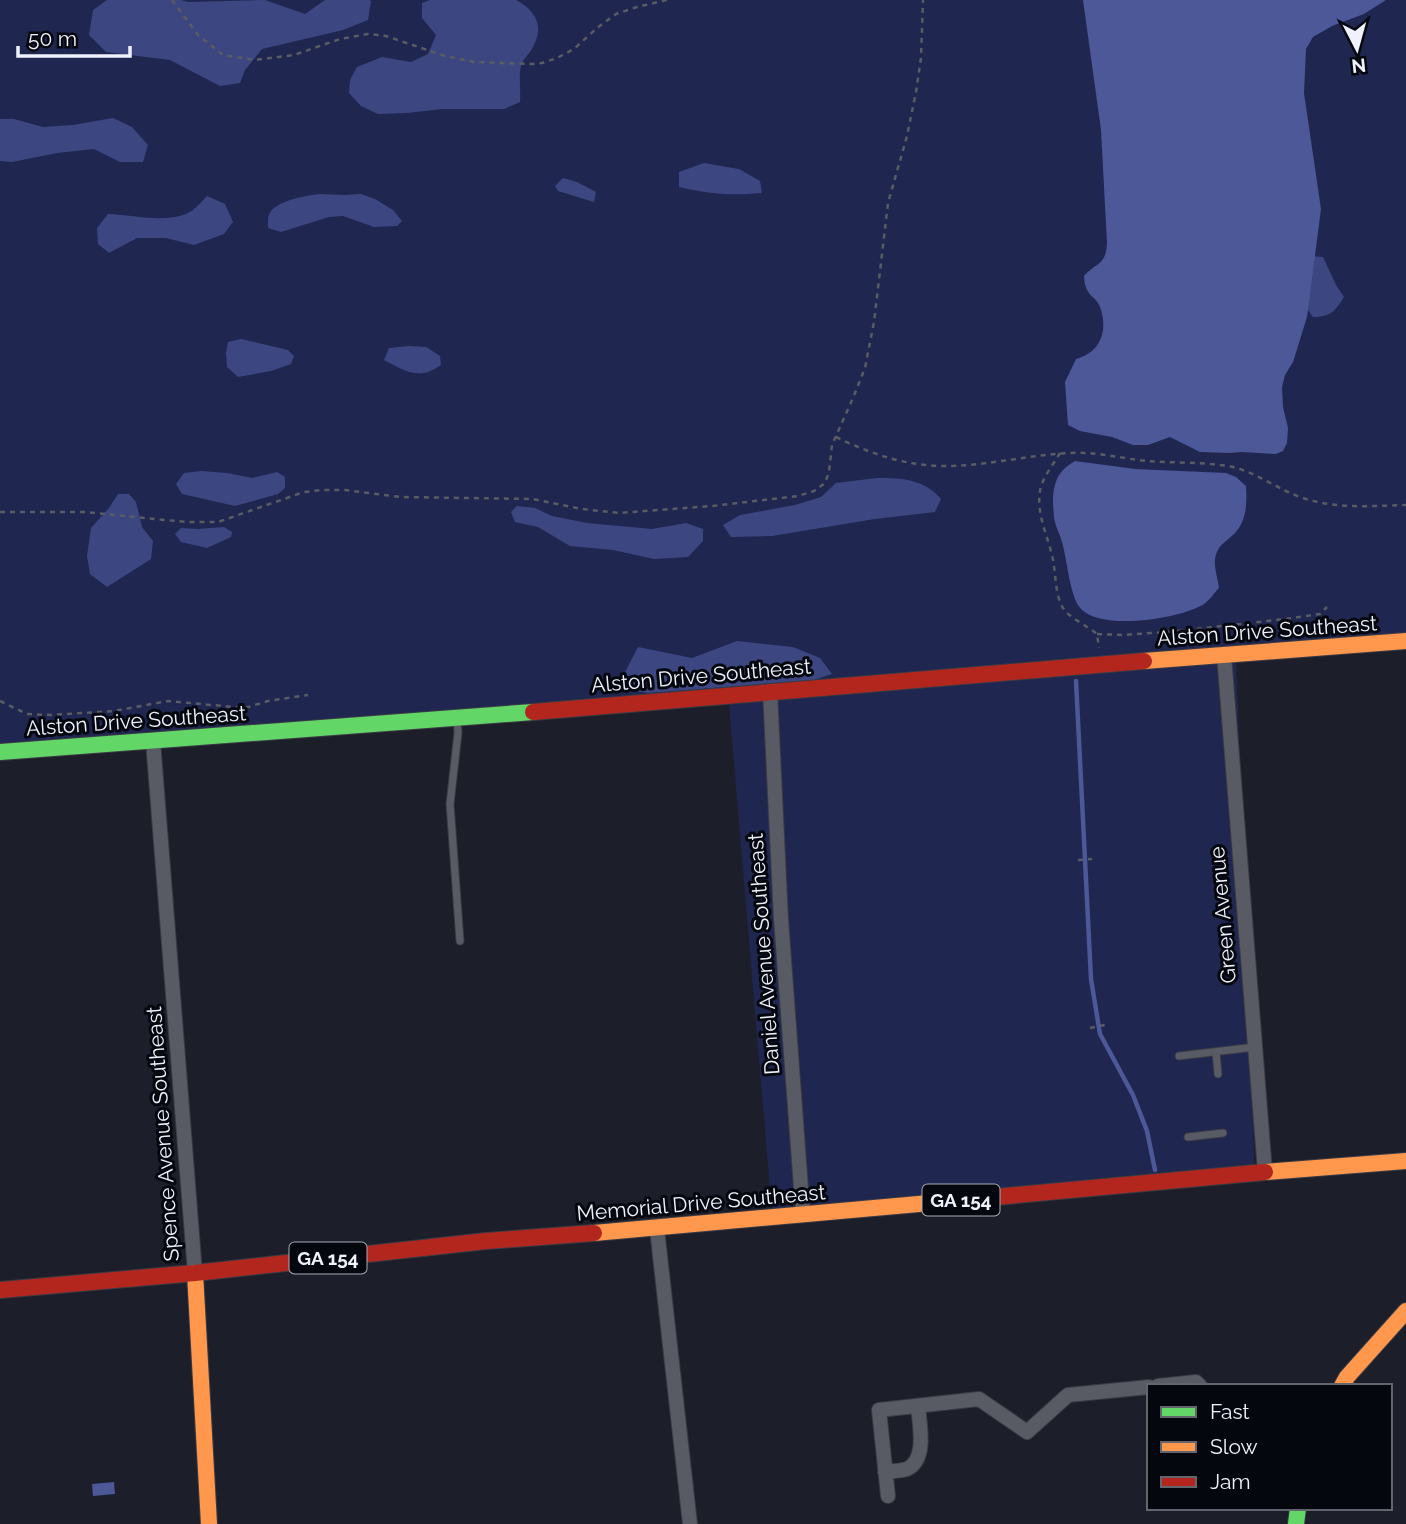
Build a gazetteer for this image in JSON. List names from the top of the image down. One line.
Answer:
{"streets":{"street":["Alston Drive Southeast","Green Avenue","Daniel Avenue Southeast","Spence Avenue Southeast","GA 154","Memorial Drive Southeast"]},"crossings":[["Alston Drive Southeast","Green Avenue"],["Alston Drive Southeast","Daniel Avenue Southeast"],["Alston Drive Southeast","Spence Avenue Southeast"],["Green Avenue","Memorial Drive Southeast"],["Daniel Avenue Southeast","Memorial Drive Southeast"],["Spence Avenue Southeast","Memorial Drive Southeast"]],"legend":["Fast","Slow","Jam"],"scale_bar":"50 m","north":"bottom"}
